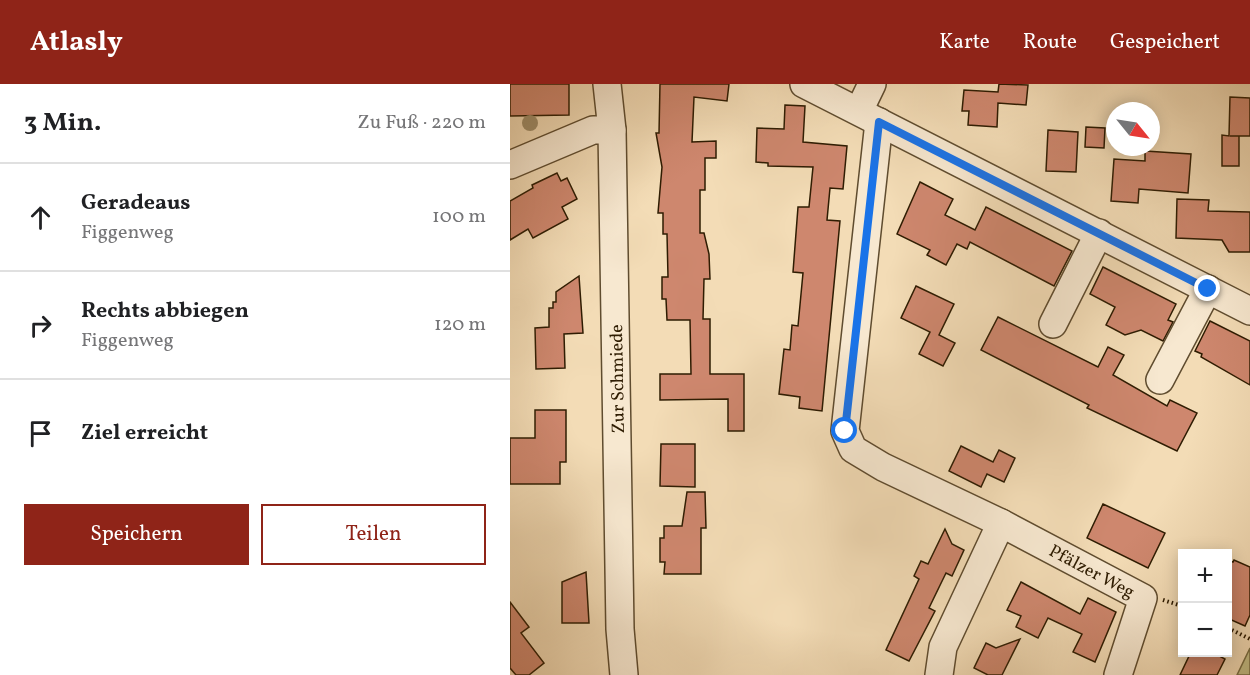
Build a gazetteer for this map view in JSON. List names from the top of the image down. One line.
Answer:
{"streets":{"street":["Zur Schmiede","Pfälzer Weg"]},"north":"bottom right","page":{"header":"Atlasly","nav":["Karte","Route","Gespeichert"],"heading":["3 Min.","Zu Fuß · 220 m"],"list":[["Geradeaus","Figgenweg","100 m"],["Rechts abbiegen","Figgenweg","120 m"],"Ziel erreicht"],"buttons":["Speichern","Teilen"],"map_buttons":["+","−"]}}
